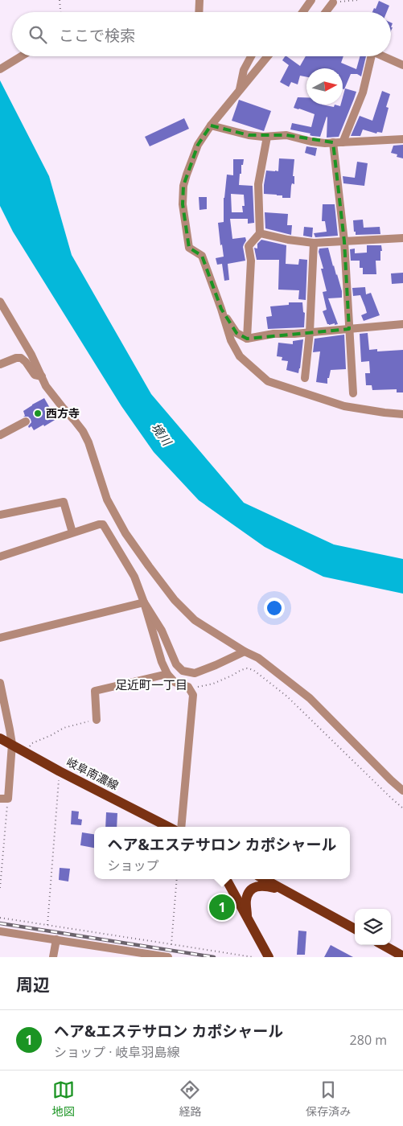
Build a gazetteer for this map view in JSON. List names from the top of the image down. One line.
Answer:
{"streets":{"main road":["岐阜南濃線"]},"districts":["足近町一丁目"],"water":["境川"],"places":["西方寺"],"north":"right","page":{"search":"ここで検索","popup":["ヘア&エステサロン カポシャール","ショップ"],"pins":"1","heading":"周辺","list":[{"mark":"1","name":"ヘア&エステサロン カポシャール","note":"ショップ · 岐阜羽島線","value":"280 m"}],"nav":["地図","経路","保存済み"]}}
